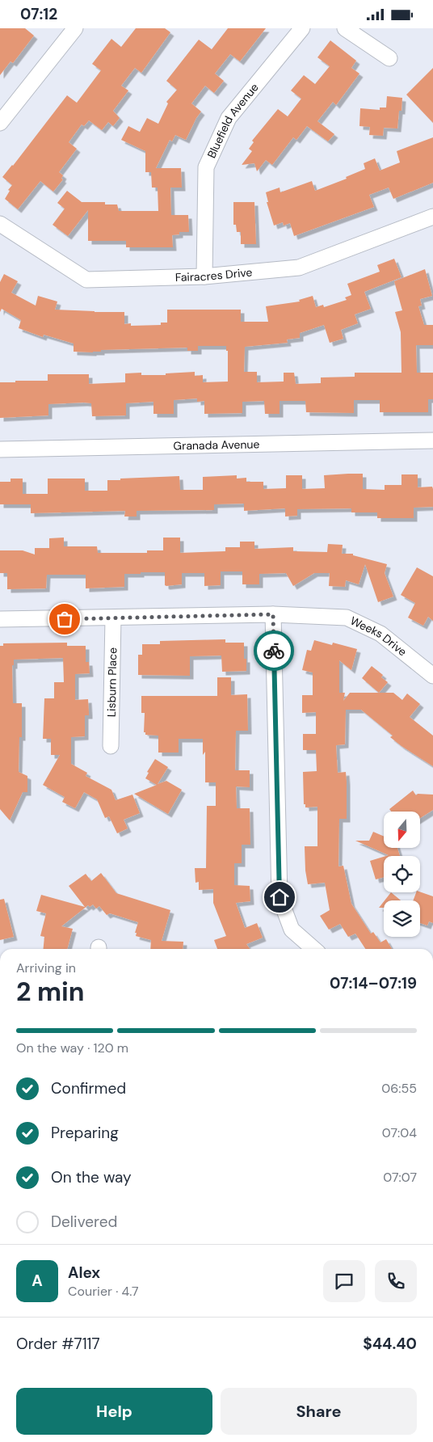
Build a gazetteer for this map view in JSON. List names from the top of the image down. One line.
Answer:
{"streets":{"street":["Bluefield Avenue","Fairacres Drive","Granada Avenue","Weeks Drive","Lisburn Place"]},"crossings":[["Bluefield Avenue","Fairacres Drive"],["Weeks Drive","Lisburn Place"]],"north":"bottom","page":{"status":"07:12","heading":["2 min","Arriving in","07:14–07:19"],"panel":["Alex","Courier · 4.7","Order #7117","$44.40"],"bar":"On the way · 120 m","list":[["Confirmed","06:55"],["Preparing","07:04"],["On the way","07:07"],"Delivered"],"round":"A","buttons":["Help","Share"]}}
